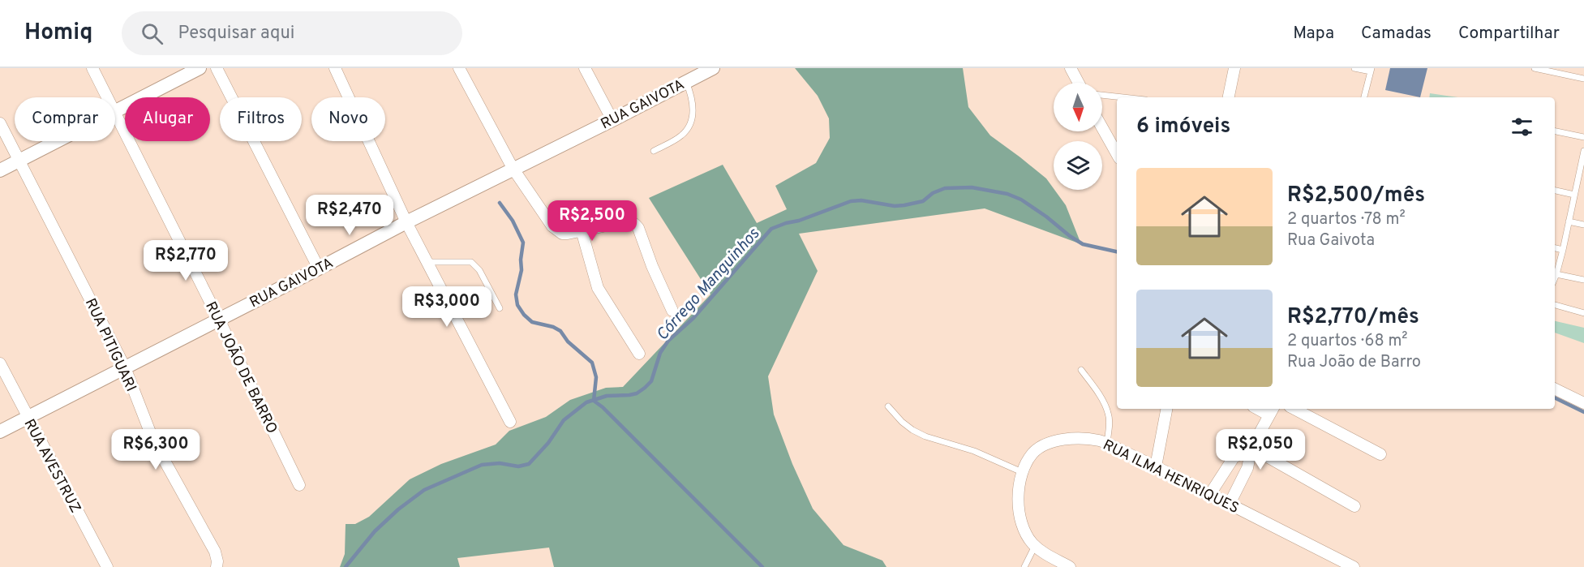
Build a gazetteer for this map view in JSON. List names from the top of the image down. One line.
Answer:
{"streets":{"street":["RUA GAIVOTA","RUA PITIGUARI","RUA JOÃO DE BARRO","RUA AVESTRUZ","RUA ILMA HENRIQUES"]},"crossings":[["RUA GAIVOTA","RUA PITIGUARI"],["RUA GAIVOTA","RUA JOÃO DE BARRO"],["RUA GAIVOTA","RUA AVESTRUZ"]],"water":["Córrego Manguinhos"],"north":"bottom","page":{"header":"Homiq","search":"Pesquisar aqui","nav":["Mapa","Camadas","Compartilhar"],"chip":["Comprar","Alugar","Filtros","Novo"],"heading":"6 imóveis","list":[{"name":"R$2,500/mês","note":"2 quartos · 78 m² · Rua Gaivota"},{"name":"R$2,770/mês","note":"2 quartos · 68 m² · Rua João de Barro"}],"price":["R$2,470","R$2,500","R$2,770","R$3,000","R$6,300","R$2,050"]}}
